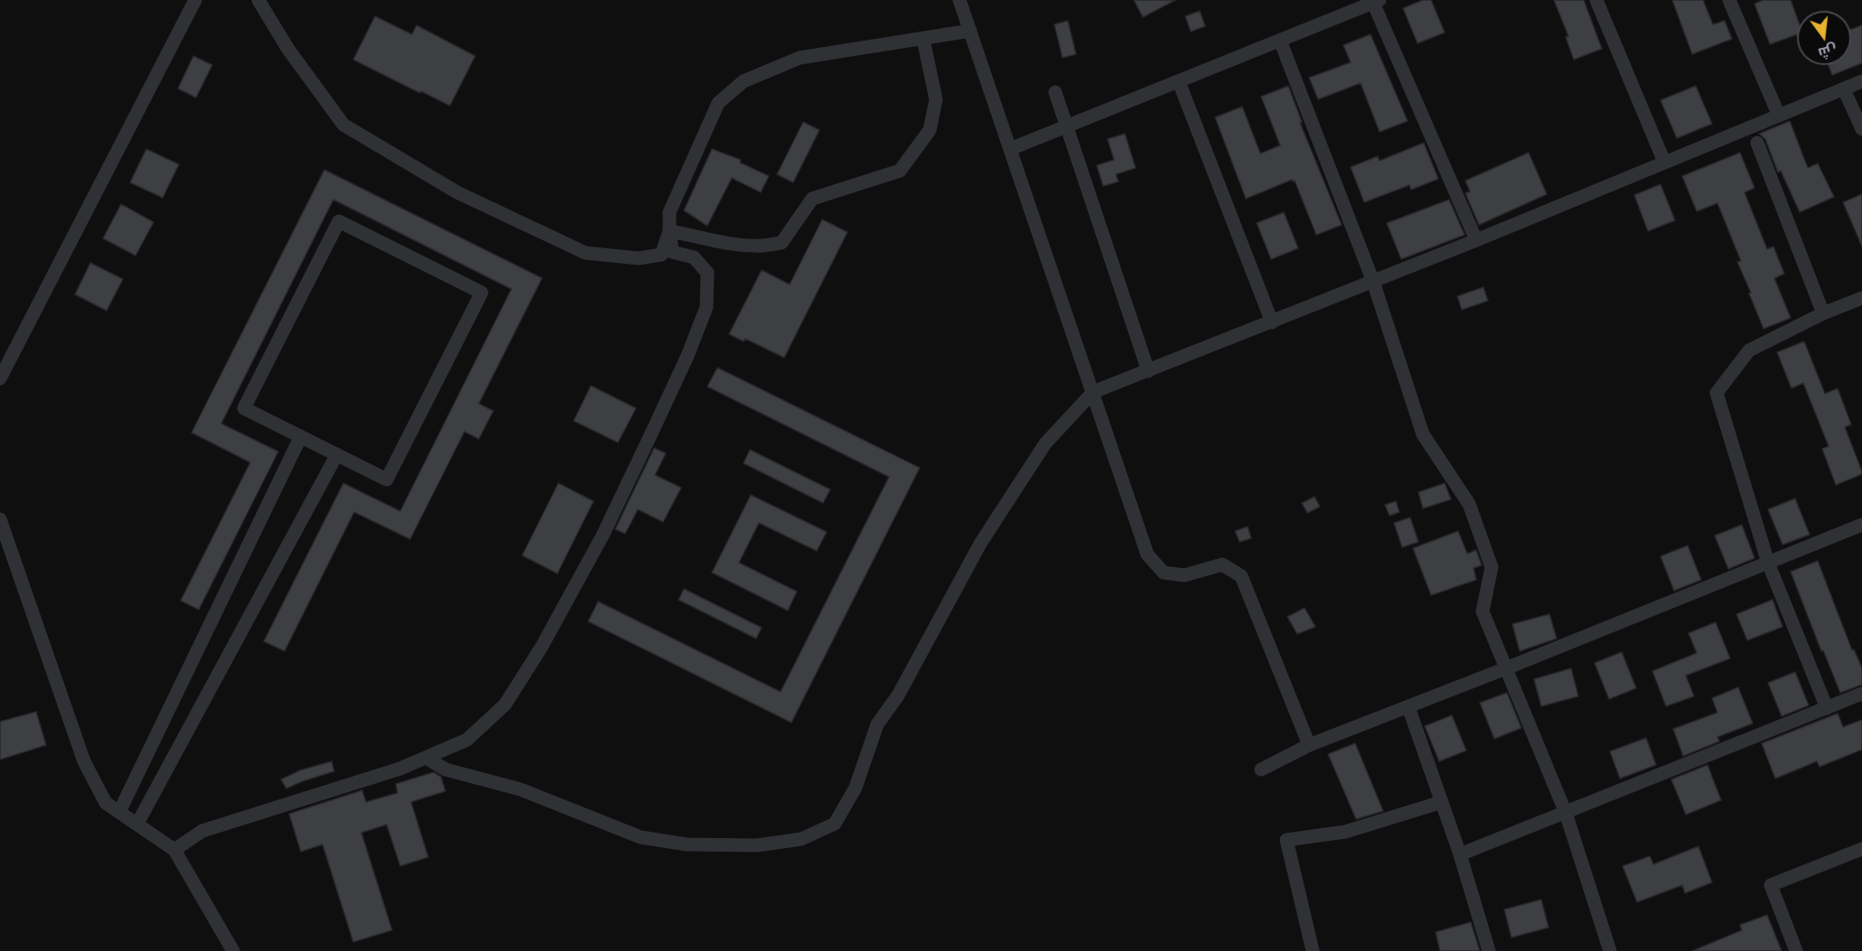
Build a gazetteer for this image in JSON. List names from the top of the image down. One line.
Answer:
{"north":"bottom"}
